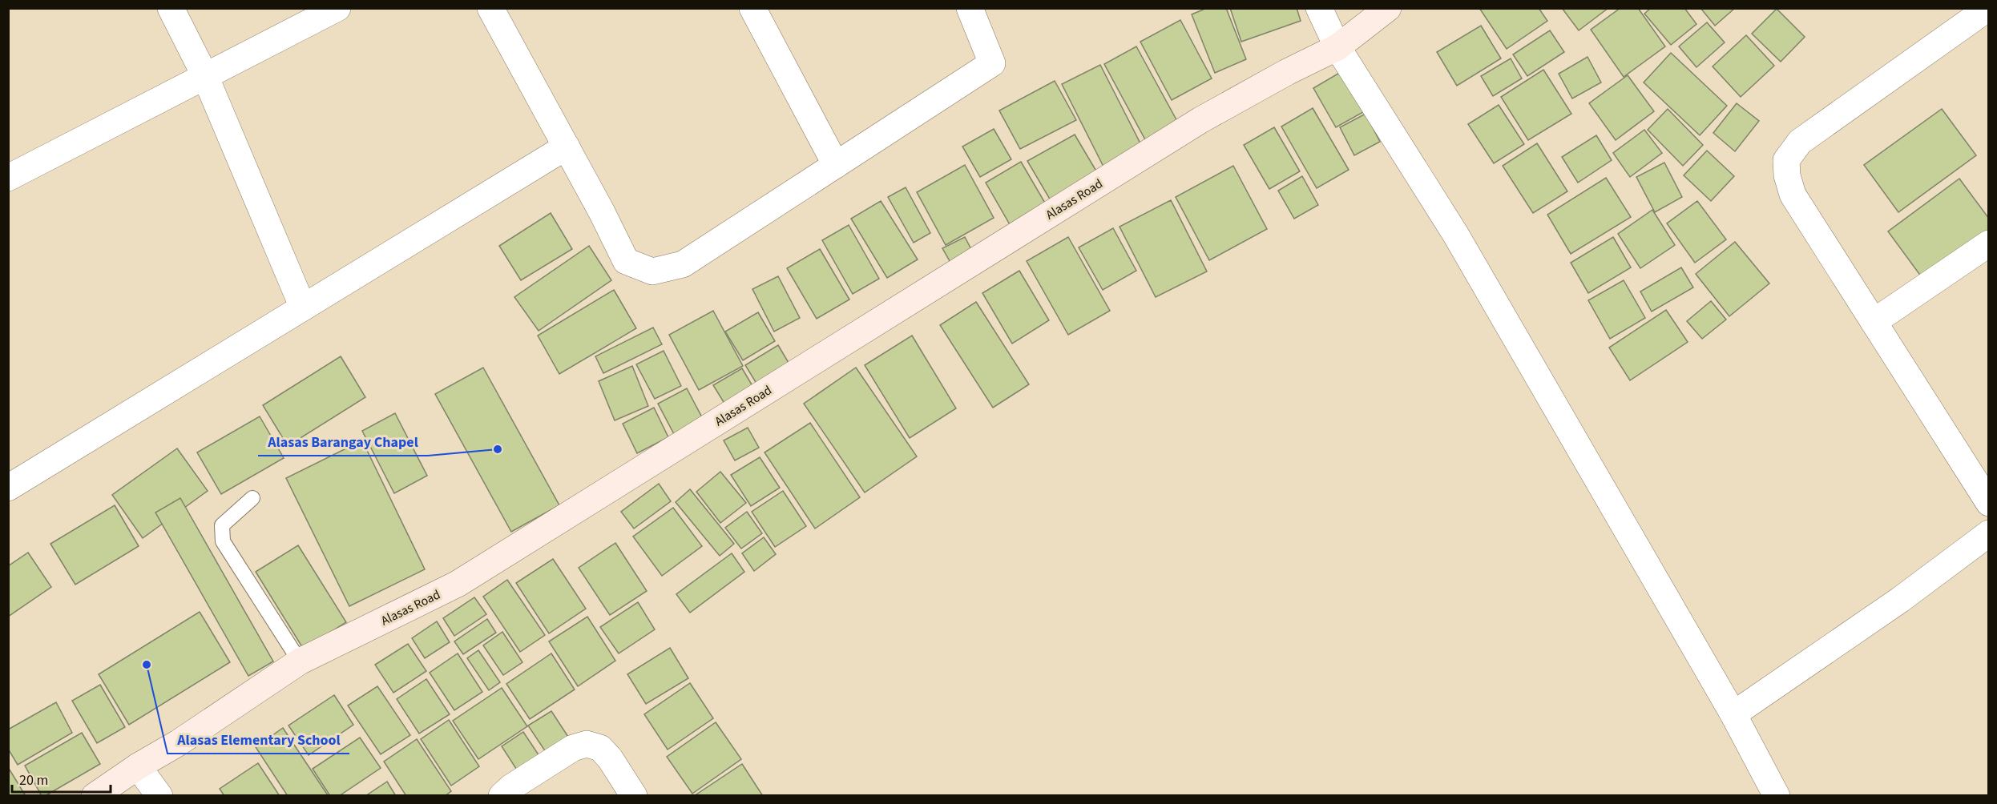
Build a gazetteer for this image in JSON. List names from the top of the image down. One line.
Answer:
{"streets":{"street":["Alasas Road"]},"places":["Alasas Barangay Chapel","Alasas Elementary School"],"scale_bar":"20 m"}
